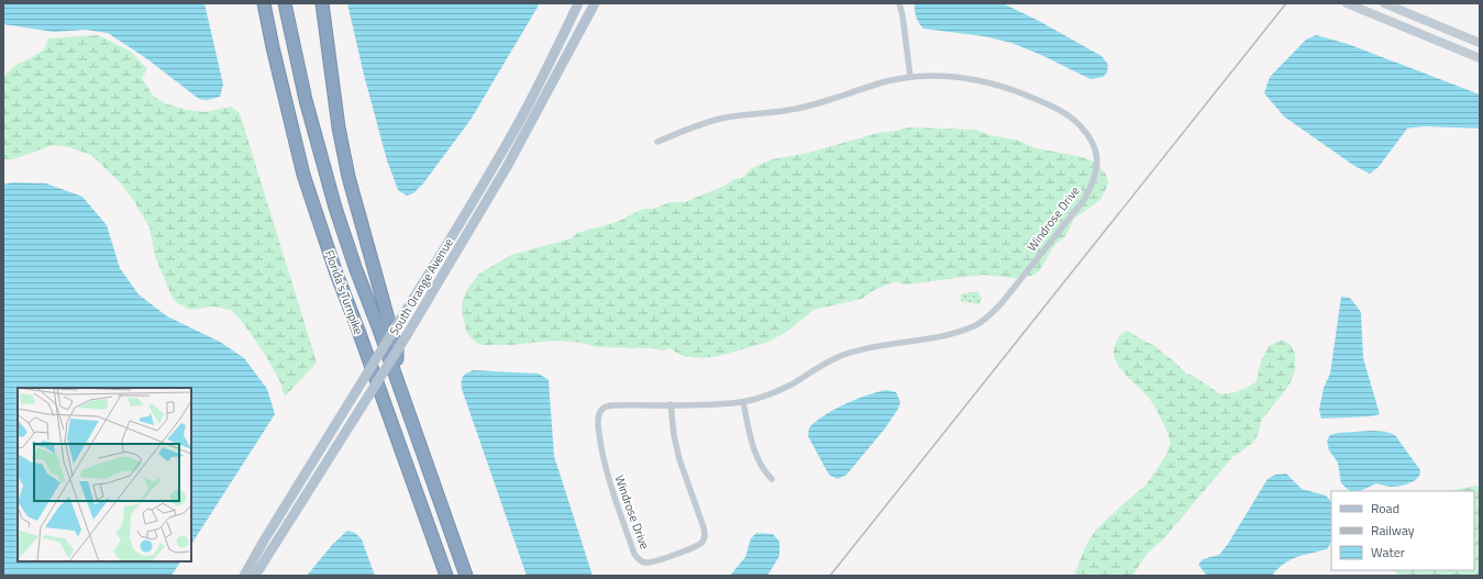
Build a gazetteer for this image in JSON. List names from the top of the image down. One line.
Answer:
{"streets":{"highway":["Florida's Turnpike"],"main road":["South Orange Avenue"],"street":["Windrose Drive"]},"legend":["Road","Railway","Water"]}
